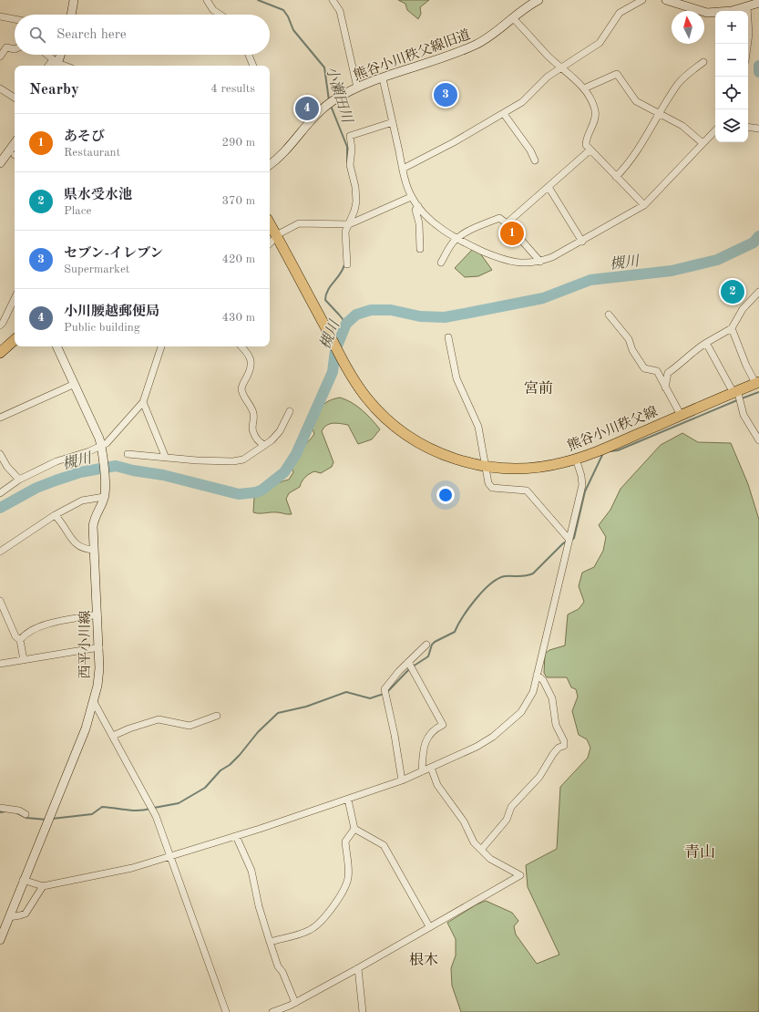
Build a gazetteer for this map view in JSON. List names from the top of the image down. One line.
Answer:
{"streets":{"main road":["熊谷小川秩父線旧道","熊谷小川秩父線","西平小川線"]},"districts":["宮前","青山","根木"],"water":["小瀬田川","槻川"],"north":"top","page":{"map_buttons":["+","−"],"search":"Search here","heading":["Nearby","4 results"],"pins":["3","4","1","2"],"list":[{"mark":"1","name":"あそび","note":"Restaurant","value":"290 m"},{"mark":"2","name":"県水受水池","note":"Place","value":"370 m"},{"mark":"3","name":"セブン-イレブン","note":"Supermarket","value":"420 m"},{"mark":"4","name":"小川腰越郵便局","note":"Public building","value":"430 m"}]}}
